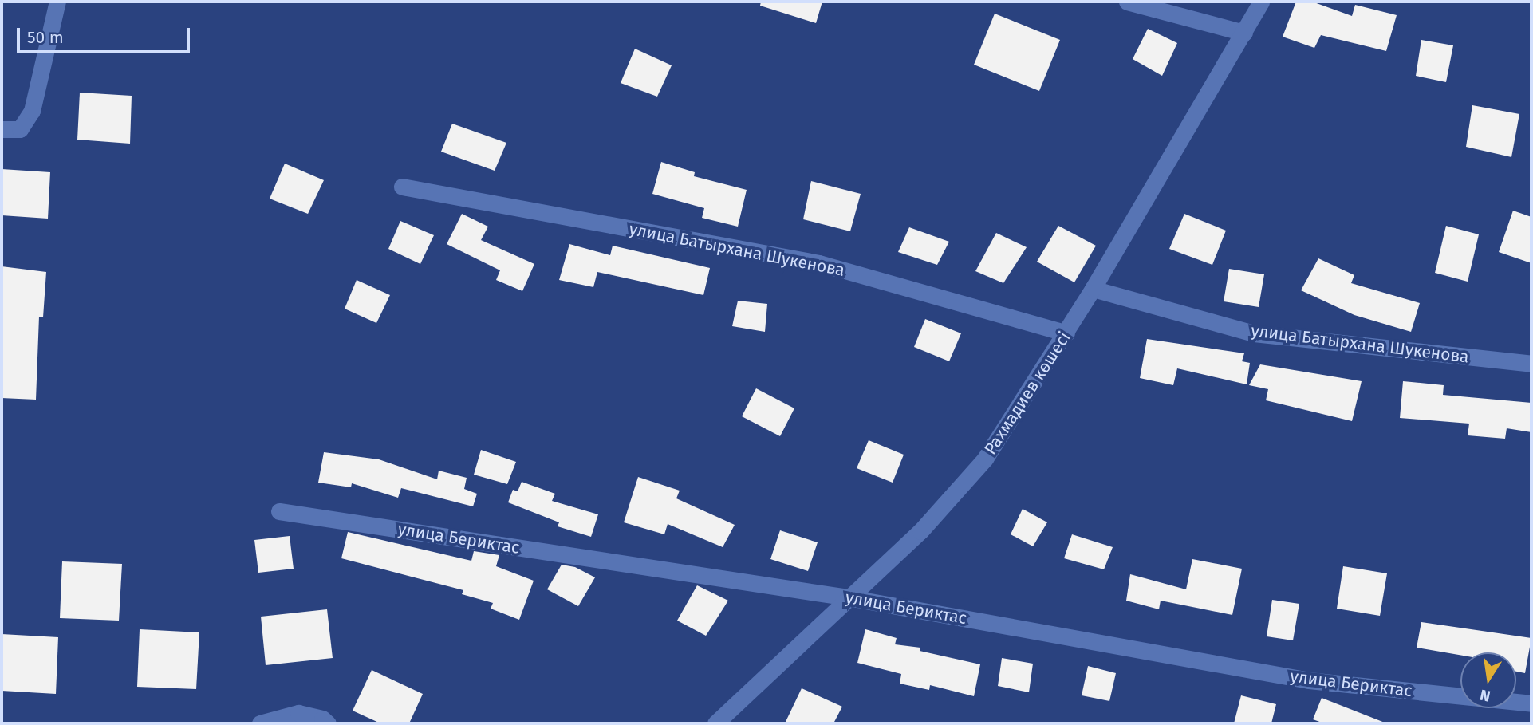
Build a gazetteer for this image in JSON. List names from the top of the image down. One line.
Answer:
{"streets":{"street":["улица Батырхана Шукенова","Рахмадиев көшесі","улица Бериктас"]},"crossings":[["улица Батырхана Шукенова","Рахмадиев көшесі"],["Рахмадиев көшесі","улица Бериктас"]],"scale_bar":"50 m","north":"bottom"}
